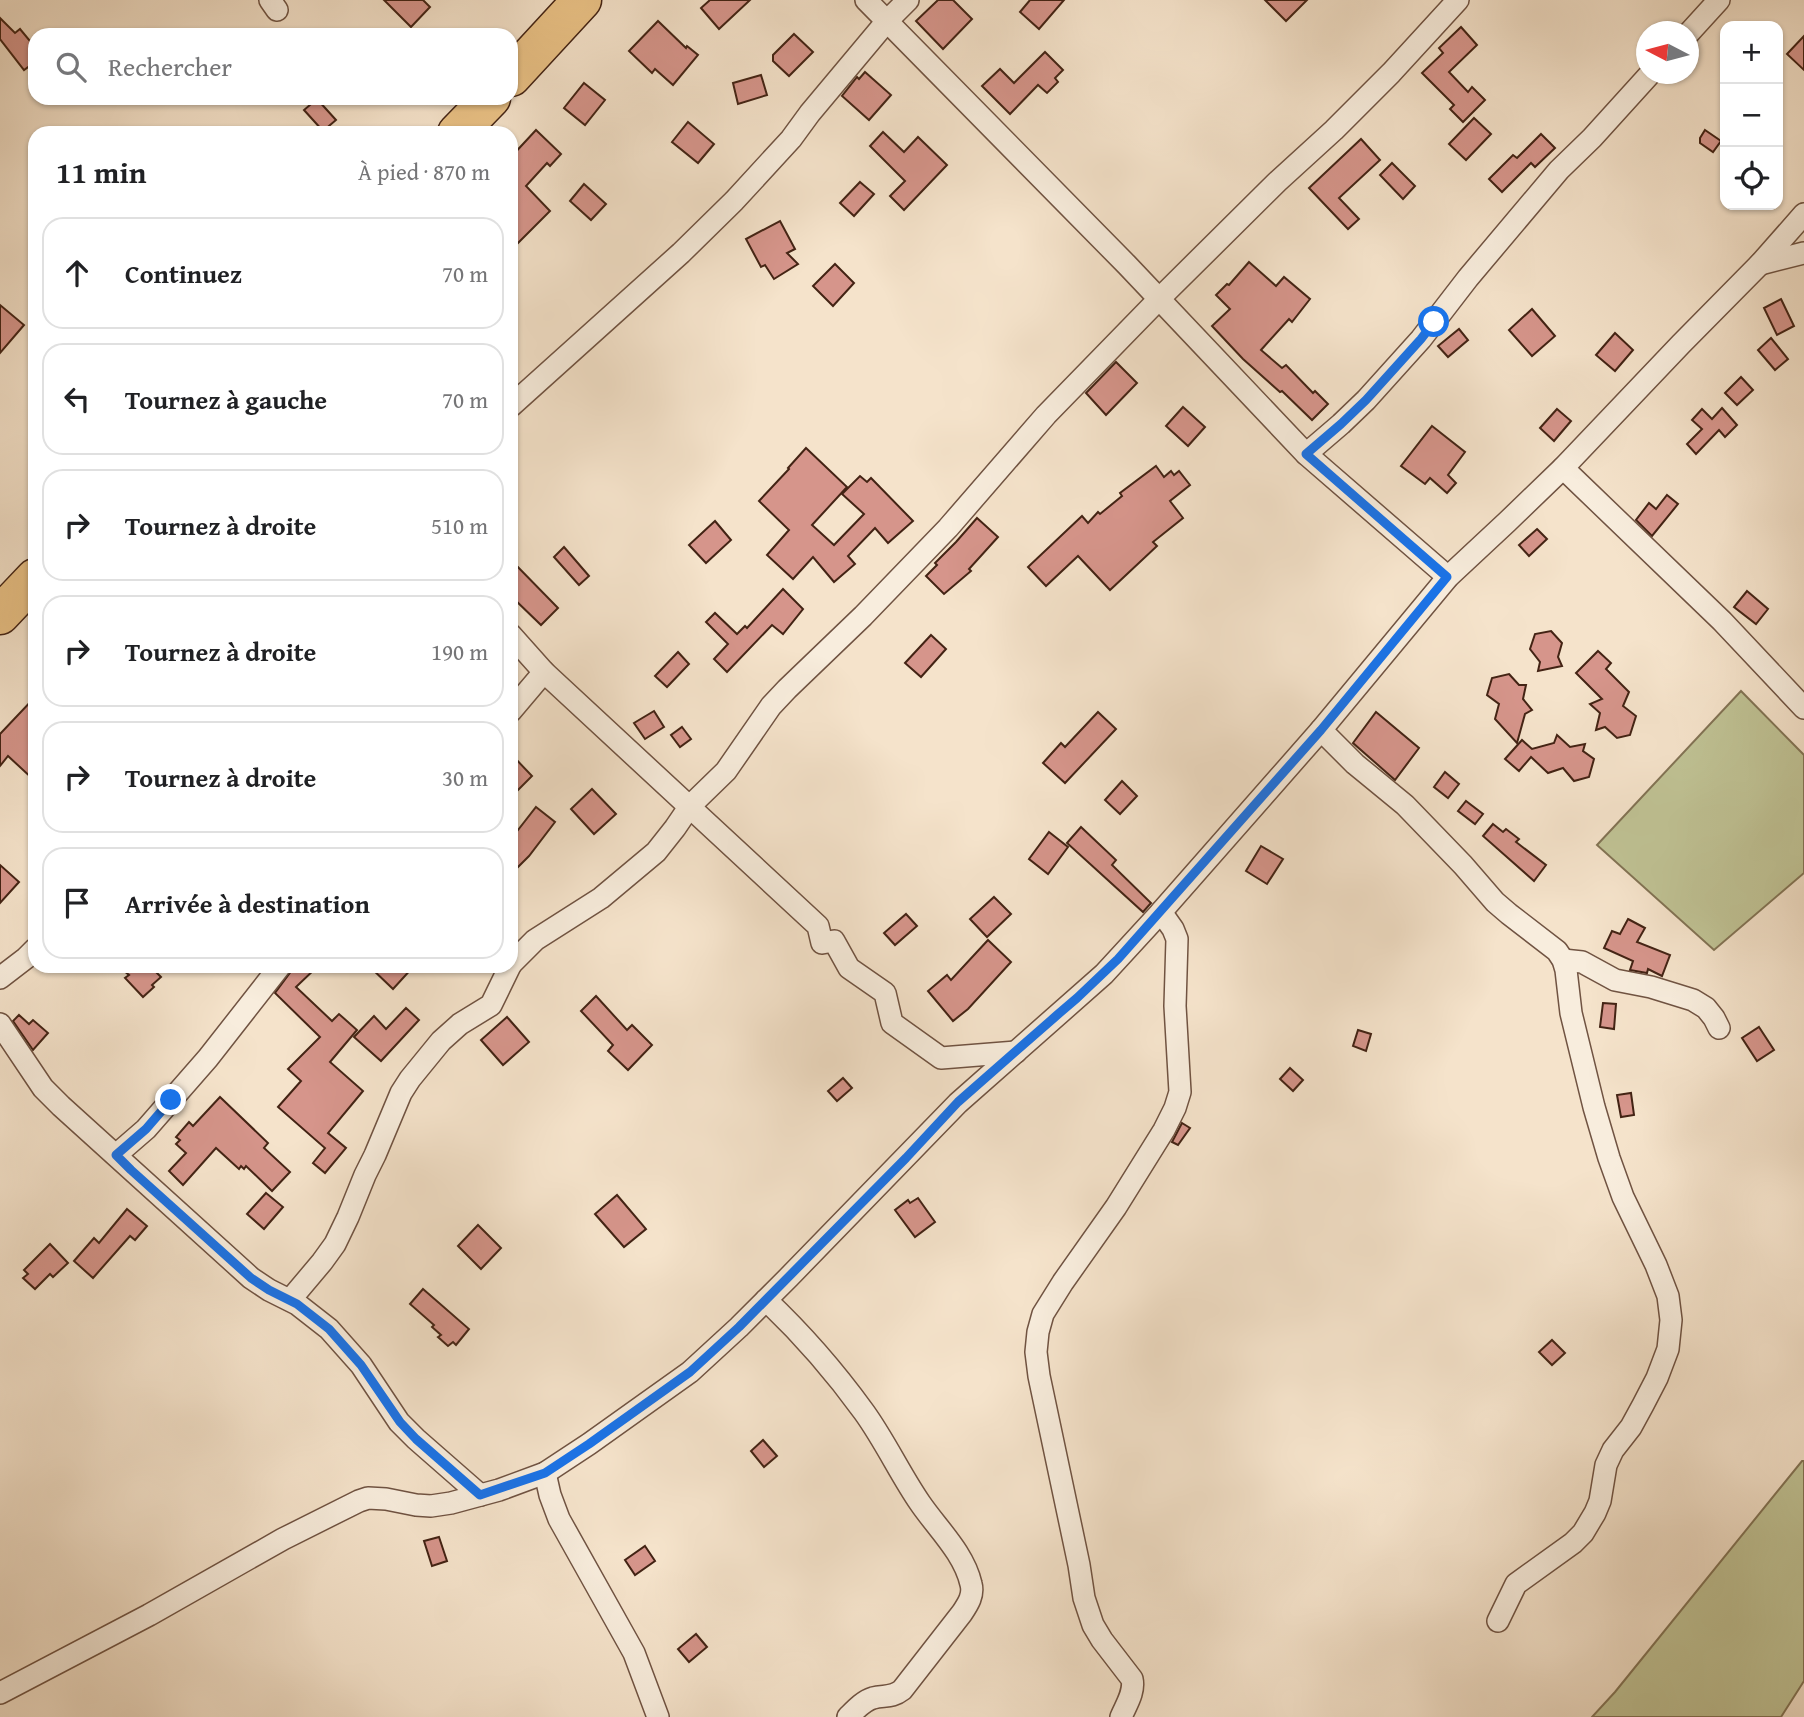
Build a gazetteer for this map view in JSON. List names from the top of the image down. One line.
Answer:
{"north":"left","page":{"map_buttons":["+","−"],"search":"Rechercher","heading":["11 min","À pied · 870 m"],"list":[["Continuez","70 m"],["Tournez à gauche","70 m"],["Tournez à droite","510 m"],["Tournez à droite","190 m"],["Tournez à droite","30 m"],"Arrivée à destination"]}}
